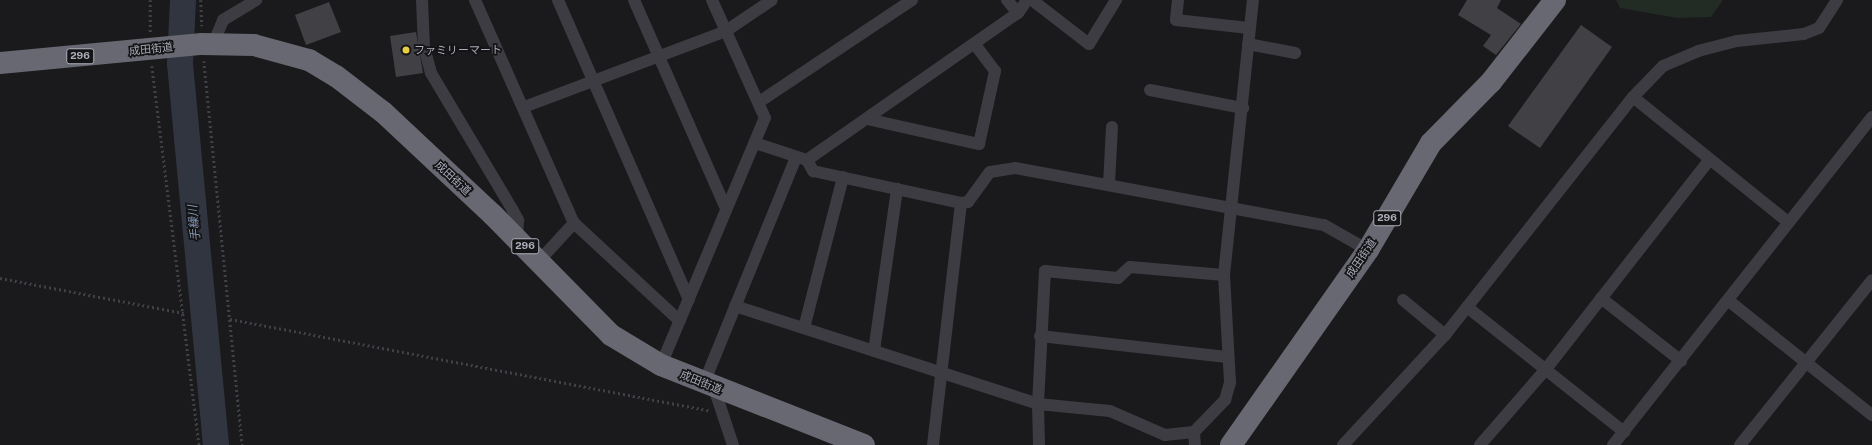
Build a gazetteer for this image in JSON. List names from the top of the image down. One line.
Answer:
{"streets":{"highway":["成田街道","296"]},"water":["手繰川"],"places":["ファミリーマート"]}
